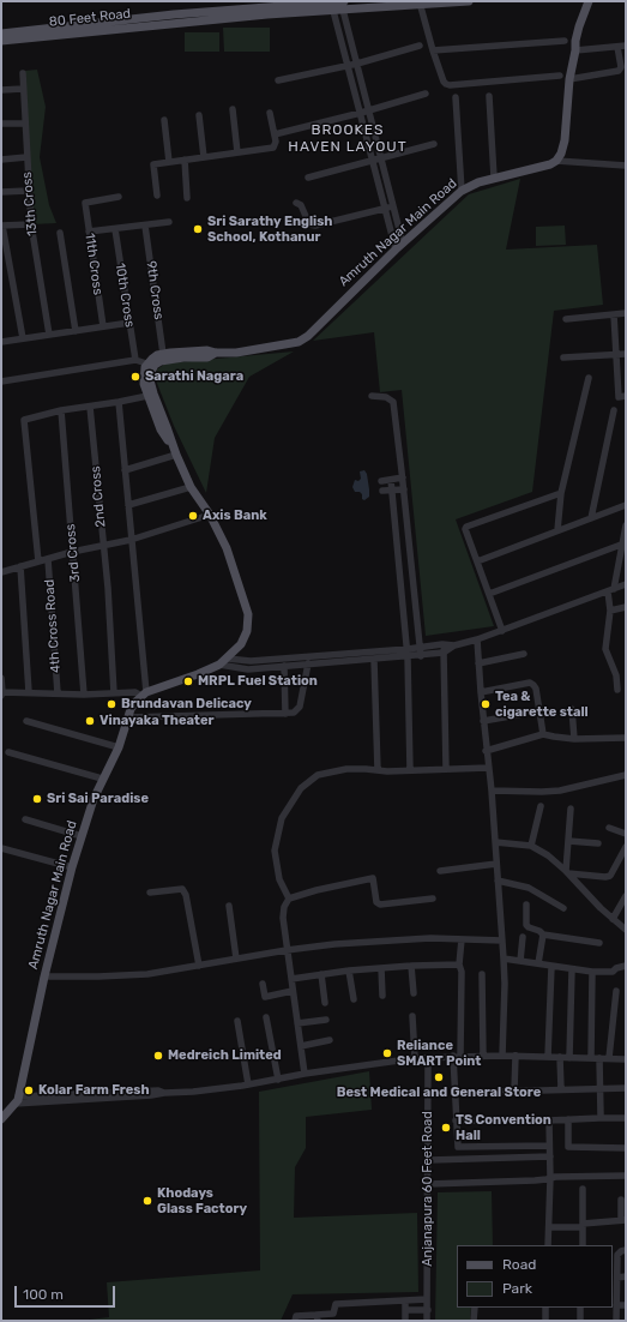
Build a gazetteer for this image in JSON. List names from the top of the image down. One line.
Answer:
{"streets":{"main road":["80 Feet Road","Amruth Nagar Main Road"],"street":["13th Cross","11th Cross","9th Cross","10th Cross","2nd Cross","3rd Cross","4th Cross Road","Anjanapura 60 Feet Road"]},"crossings":[["Amruth Nagar Main Road","9th Cross"]],"districts":["BROOKES HAVEN LAYOUT"],"places":["Sri Sarathy English School, Kothanur","Sarathi Nagara","Axis Bank","MRPL Fuel Station","Brundavan Delicacy","Tea & cigarette stall","Vinayaka Theater","Sri Sai Paradise","Reliance SMART Point","Medreich Limited","Best Medical and General Store","Kolar Farm Fresh","TS Convention Hall","Khodays Glass Factory"],"legend":["Road","Park"],"scale_bar":"100 m"}
